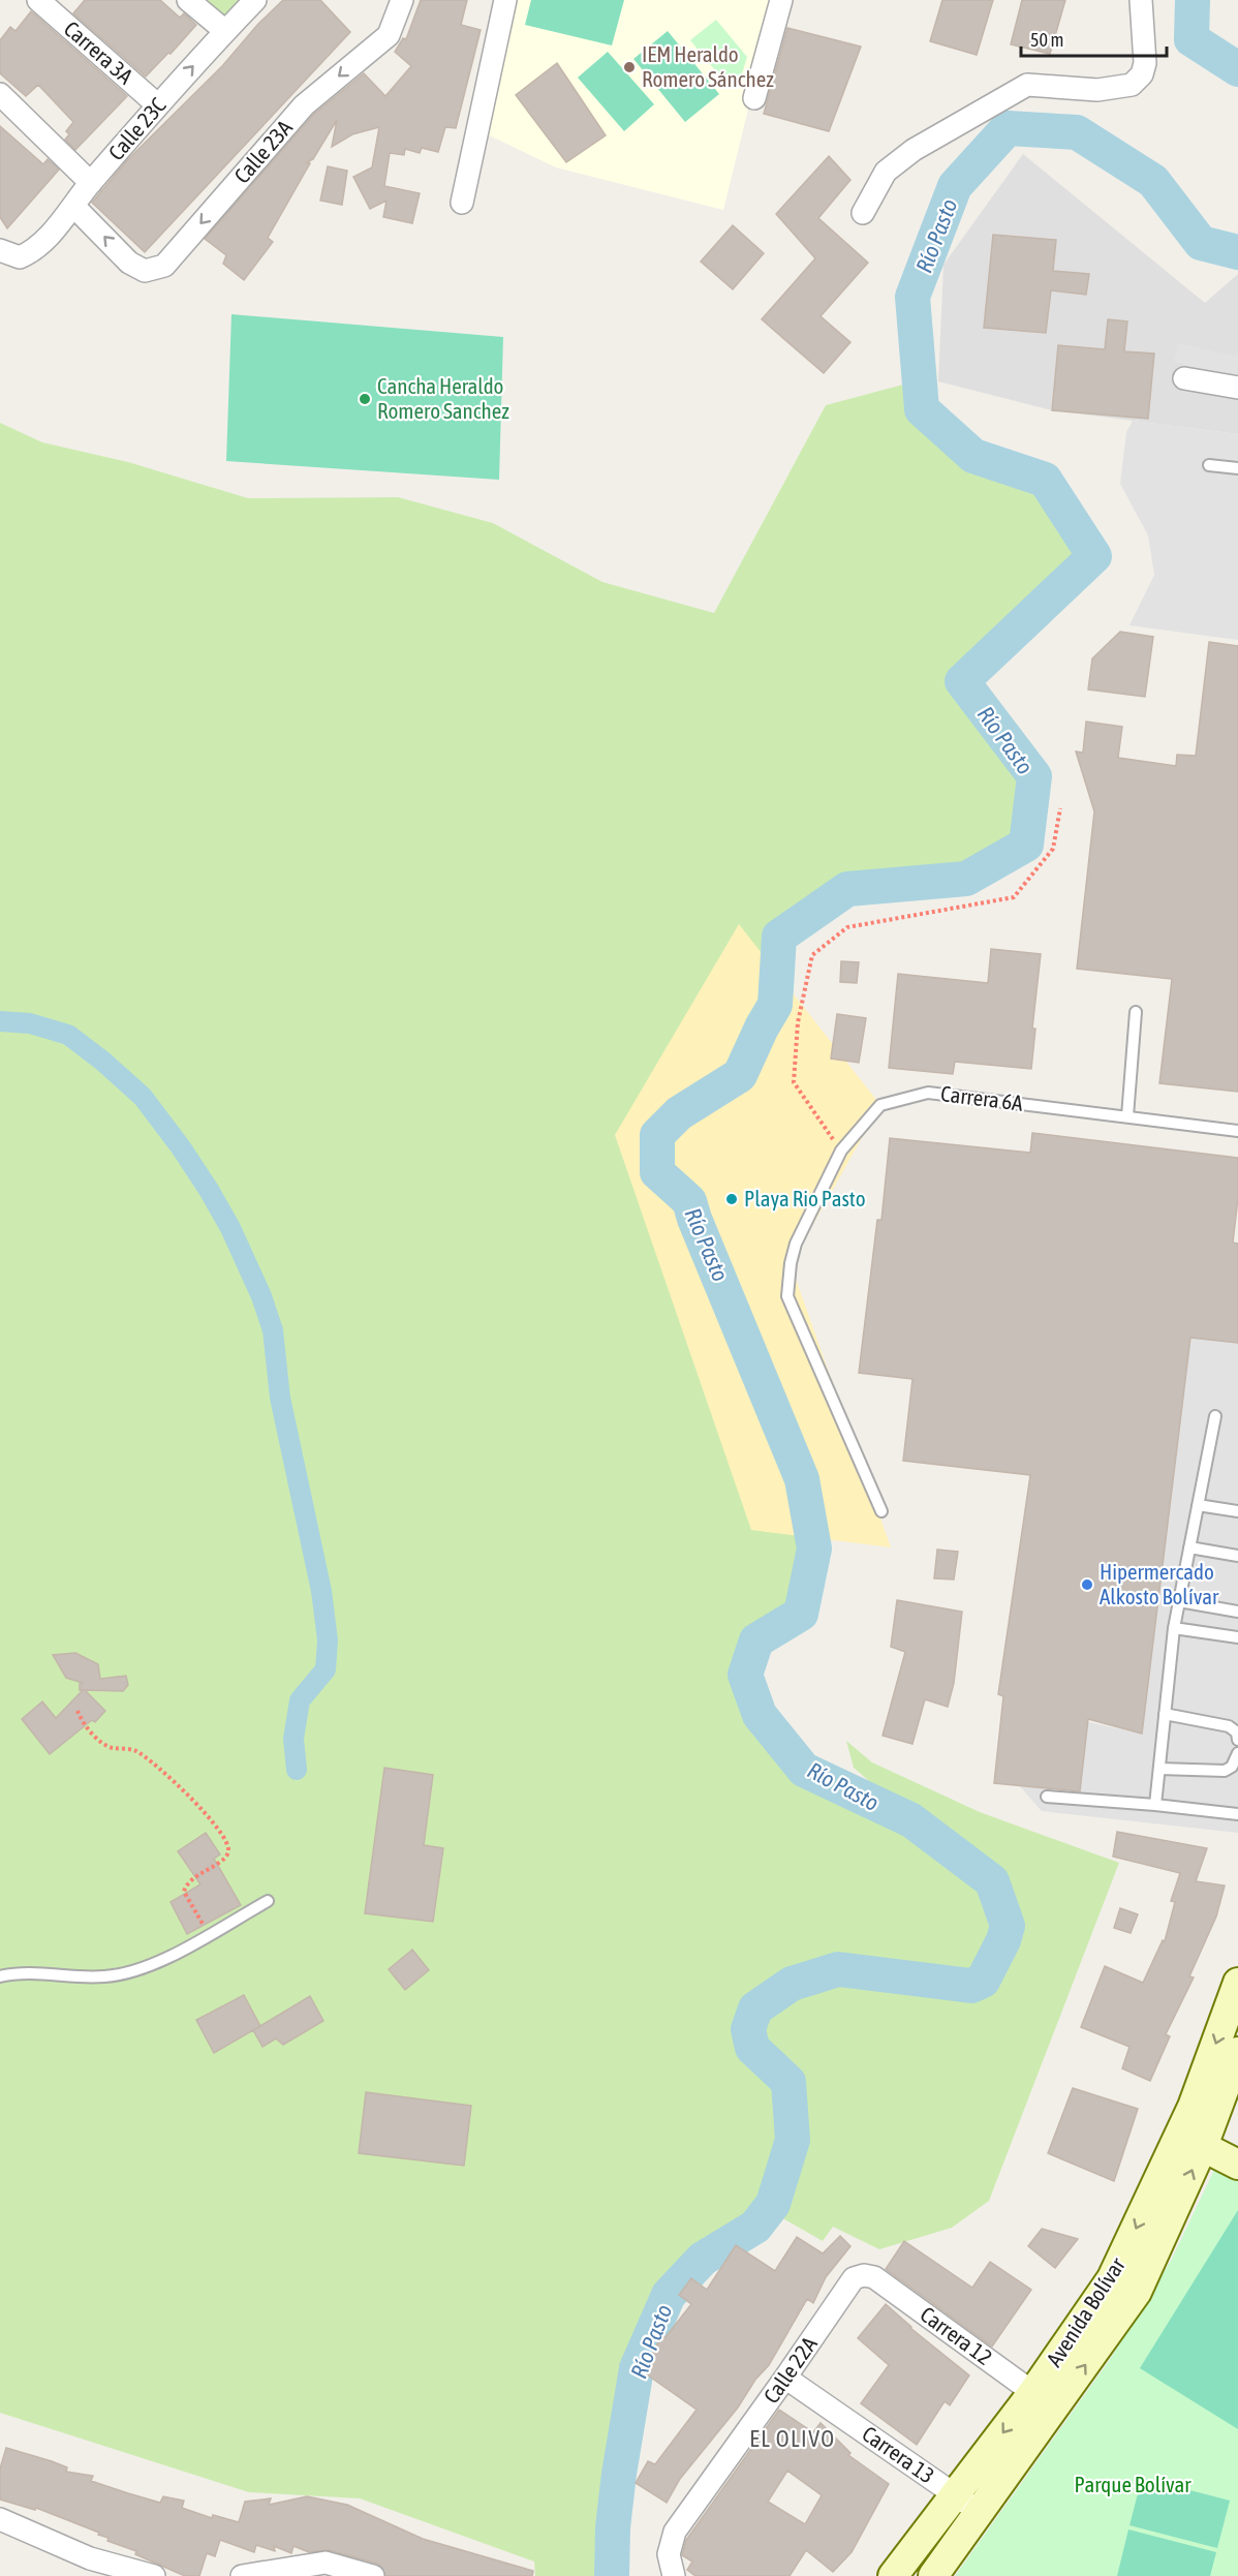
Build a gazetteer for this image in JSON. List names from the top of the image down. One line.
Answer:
{"streets":{"main road":["Avenida Bolívar"],"street":["Carrera 3A","Calle 23C","Calle 23A","Carrera 12","Calle 22A","Carrera 13"],"lane":["Carrera 6A"]},"crossings":[["Carrera 3A","Calle 23C"],["Calle 23C","Calle 23A"],["Avenida Bolívar","Carrera 12"],["Avenida Bolívar","Carrera 13"],["Carrera 12","Calle 22A"],["Calle 22A","Carrera 13"]],"one_way":["Calle 23A"],"districts":["EL OLIVO"],"water":["Río Pasto"],"parks":["Parque Bolívar"],"places":["IEM Heraldo Romero Sánchez","Cancha Heraldo Romero Sanchez","Playa Rio Pasto","Hipermercado Alkosto Bolívar"],"scale_bar":"50 m"}
